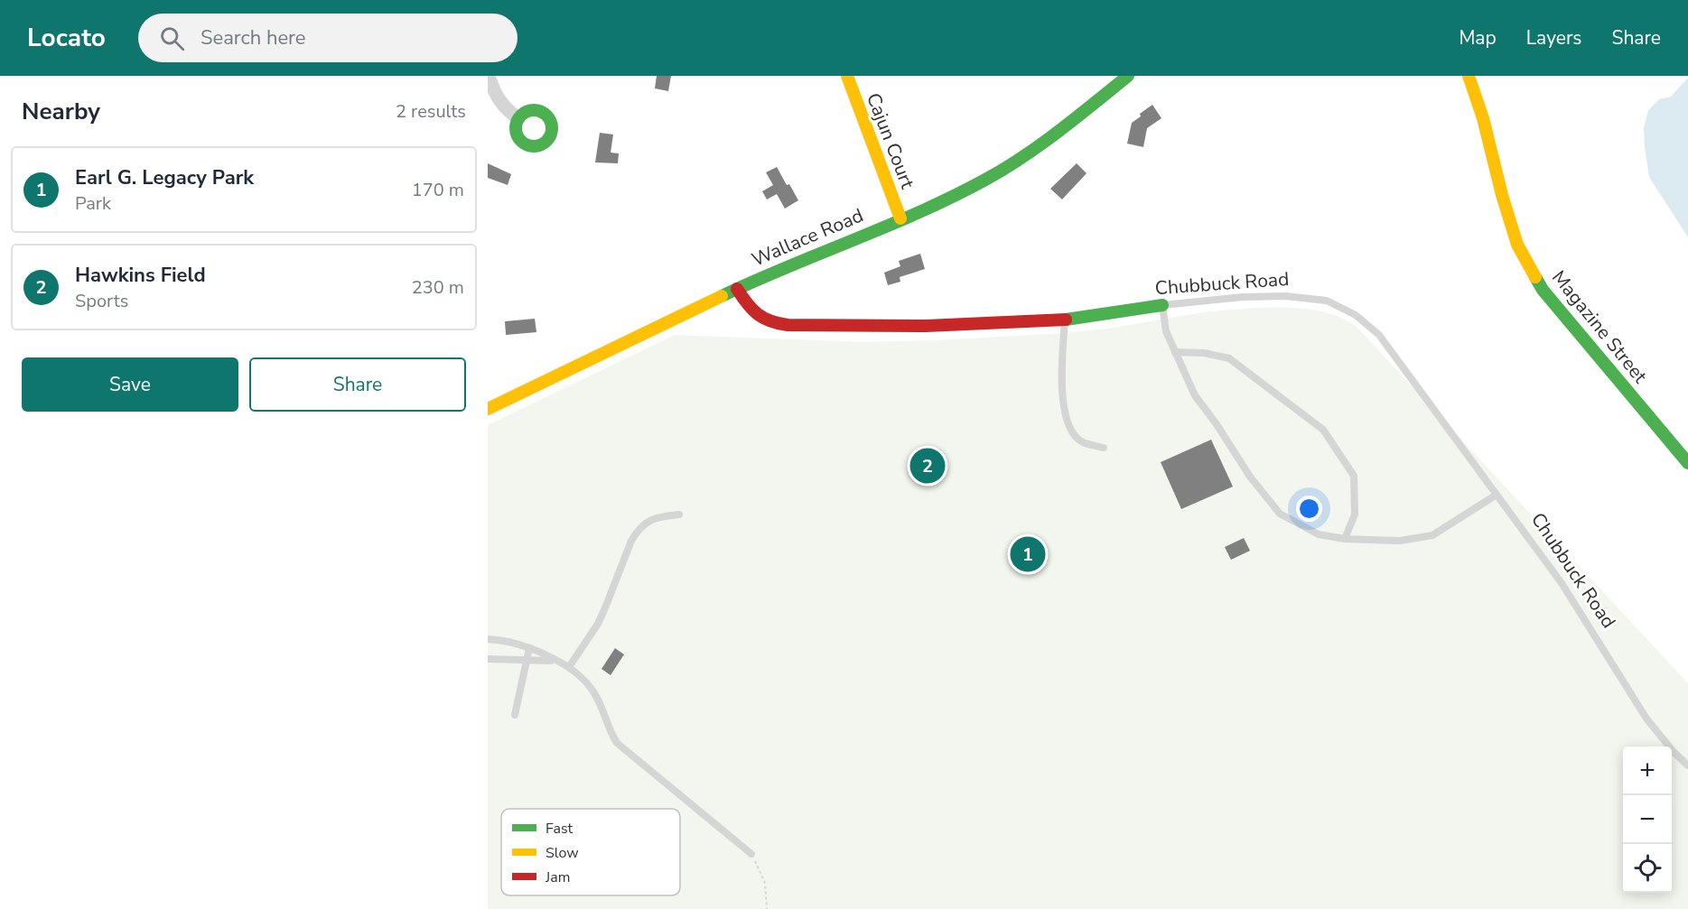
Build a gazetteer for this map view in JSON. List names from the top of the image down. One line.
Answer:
{"streets":{"street":["Cajun Court","Wallace Road","Chubbuck Road","Magazine Street"]},"crossings":[["Cajun Court","Wallace Road"],["Wallace Road","Chubbuck Road"]],"legend":["Fast","Slow","Jam"],"page":{"header":"Locato","search":"Search here","nav":["Map","Layers","Share"],"heading":["Nearby","2 results"],"list":[{"mark":"1","name":"Earl G. Legacy Park","note":"Park","value":"170 m"},{"mark":"2","name":"Hawkins Field","note":"Sports","value":"230 m"}],"buttons":["Save","Share"],"pins":["2","1"],"map_buttons":["+","−"]}}
